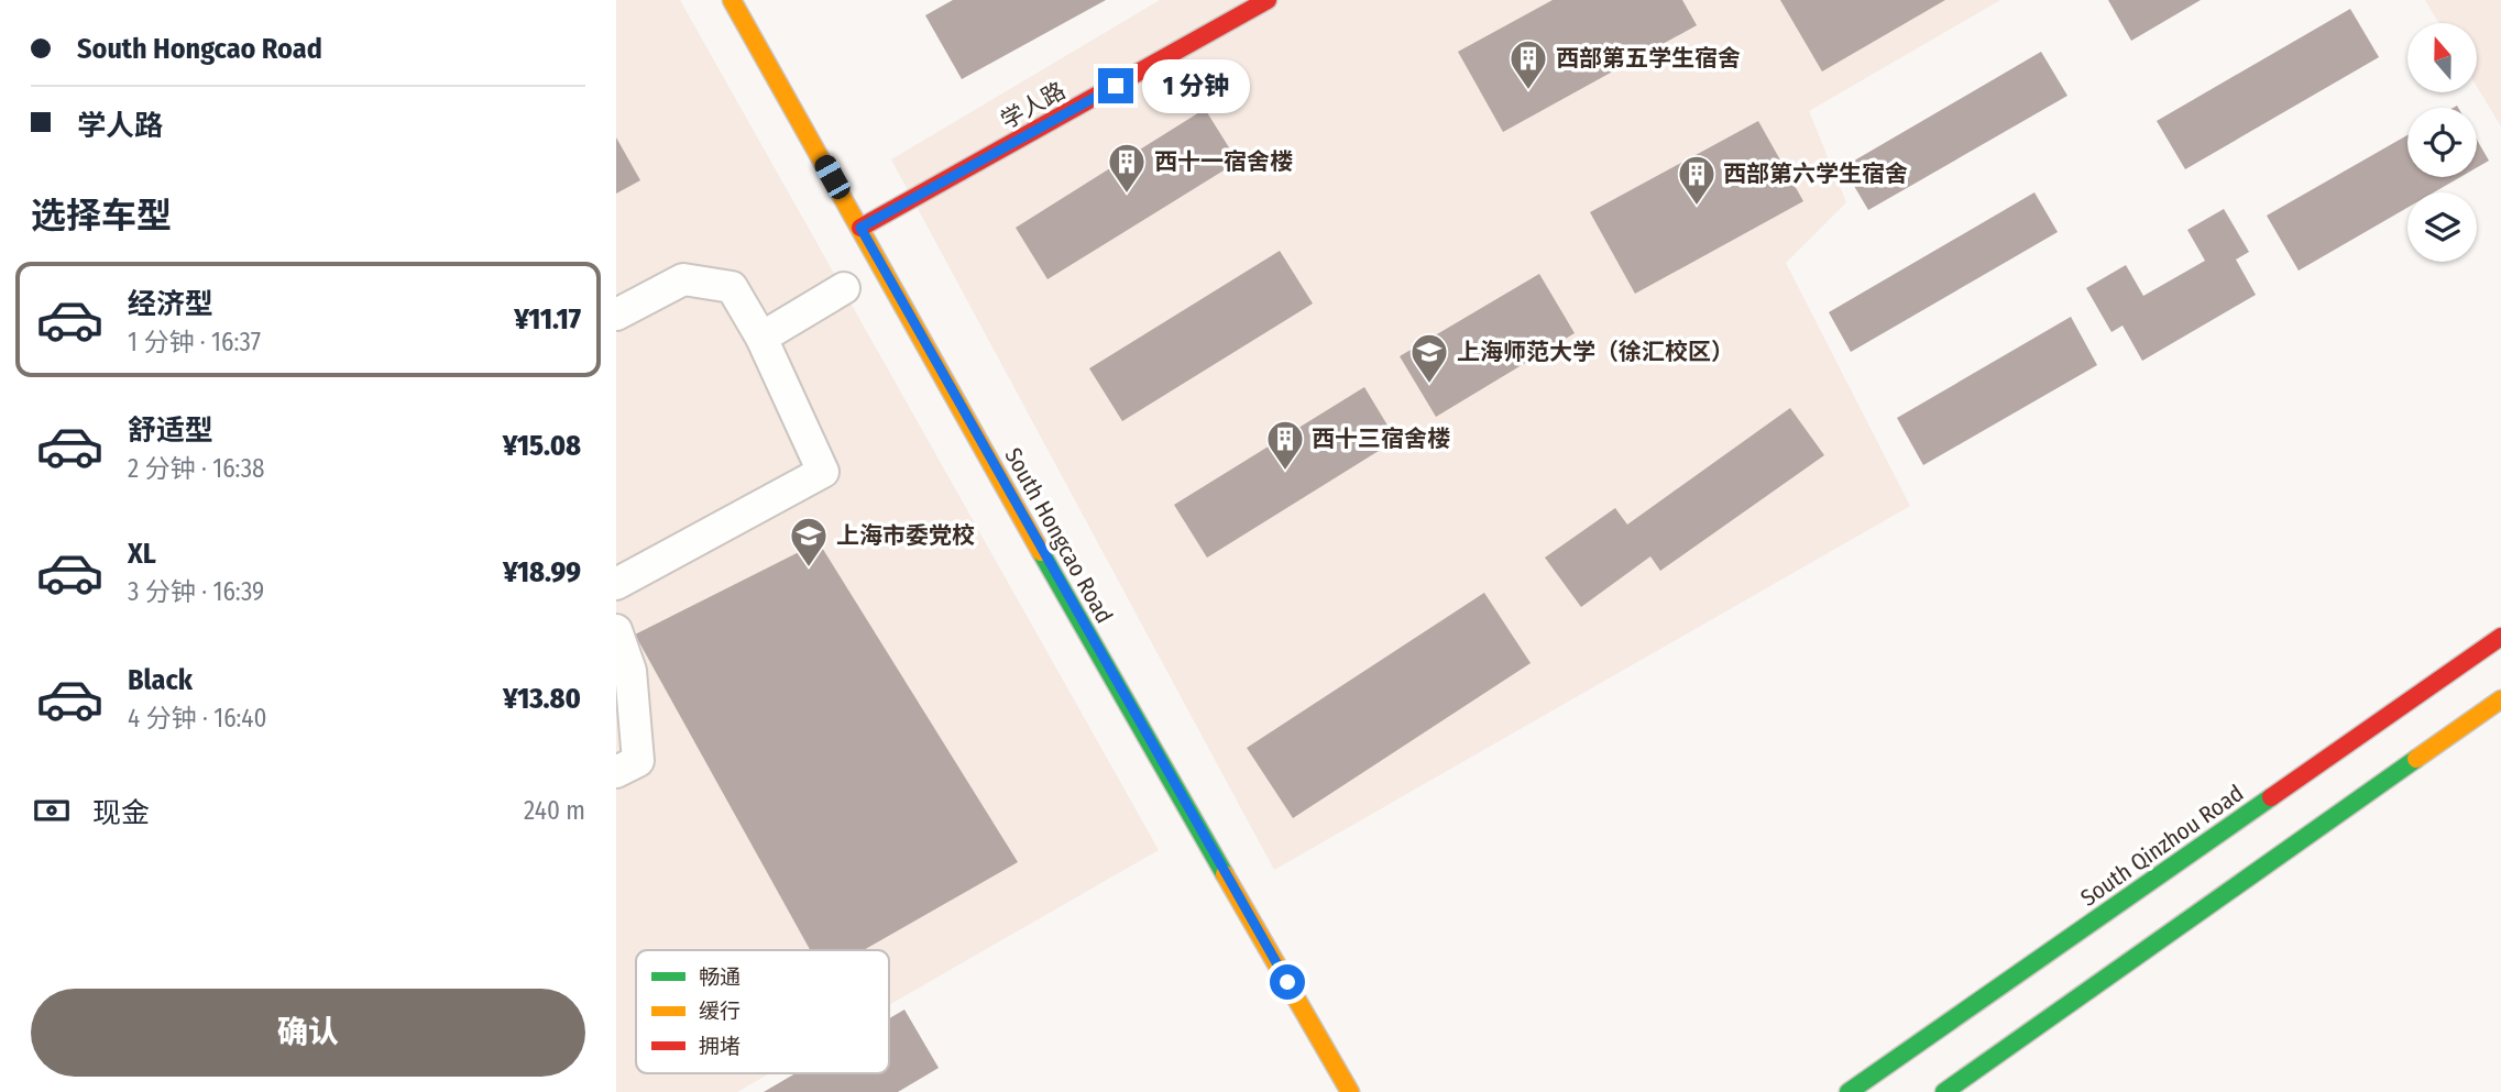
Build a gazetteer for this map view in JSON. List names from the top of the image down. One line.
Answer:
{"streets":{"street":["学人路","South Hongcao Road","South Qinzhou Road"]},"crossings":[["学人路","South Hongcao Road"]],"places":{"building":["西部第五学生宿舍","西十一宿舍楼","西部第六学生宿舍","西十三宿舍楼"],"school or university":["上海师范大学（徐汇校区）","上海市委党校"]},"legend":["畅通","缓行","拥堵"],"north":"top","page":{"banner":["South Hongcao Road","学人路"],"bubble":"1 分钟","heading":"选择车型","list":[{"name":"经济型","note":"1 分钟 · 16:37","value":"¥11.17"},{"name":"舒适型","note":"2 分钟 · 16:38","value":"¥15.08"},{"name":"XL","note":"3 分钟 · 16:39","value":"¥18.99"},{"name":"Black","note":"4 分钟 · 16:40","value":"¥13.80"}],"pay":["现金","240 m"],"buttons":"确认"}}
